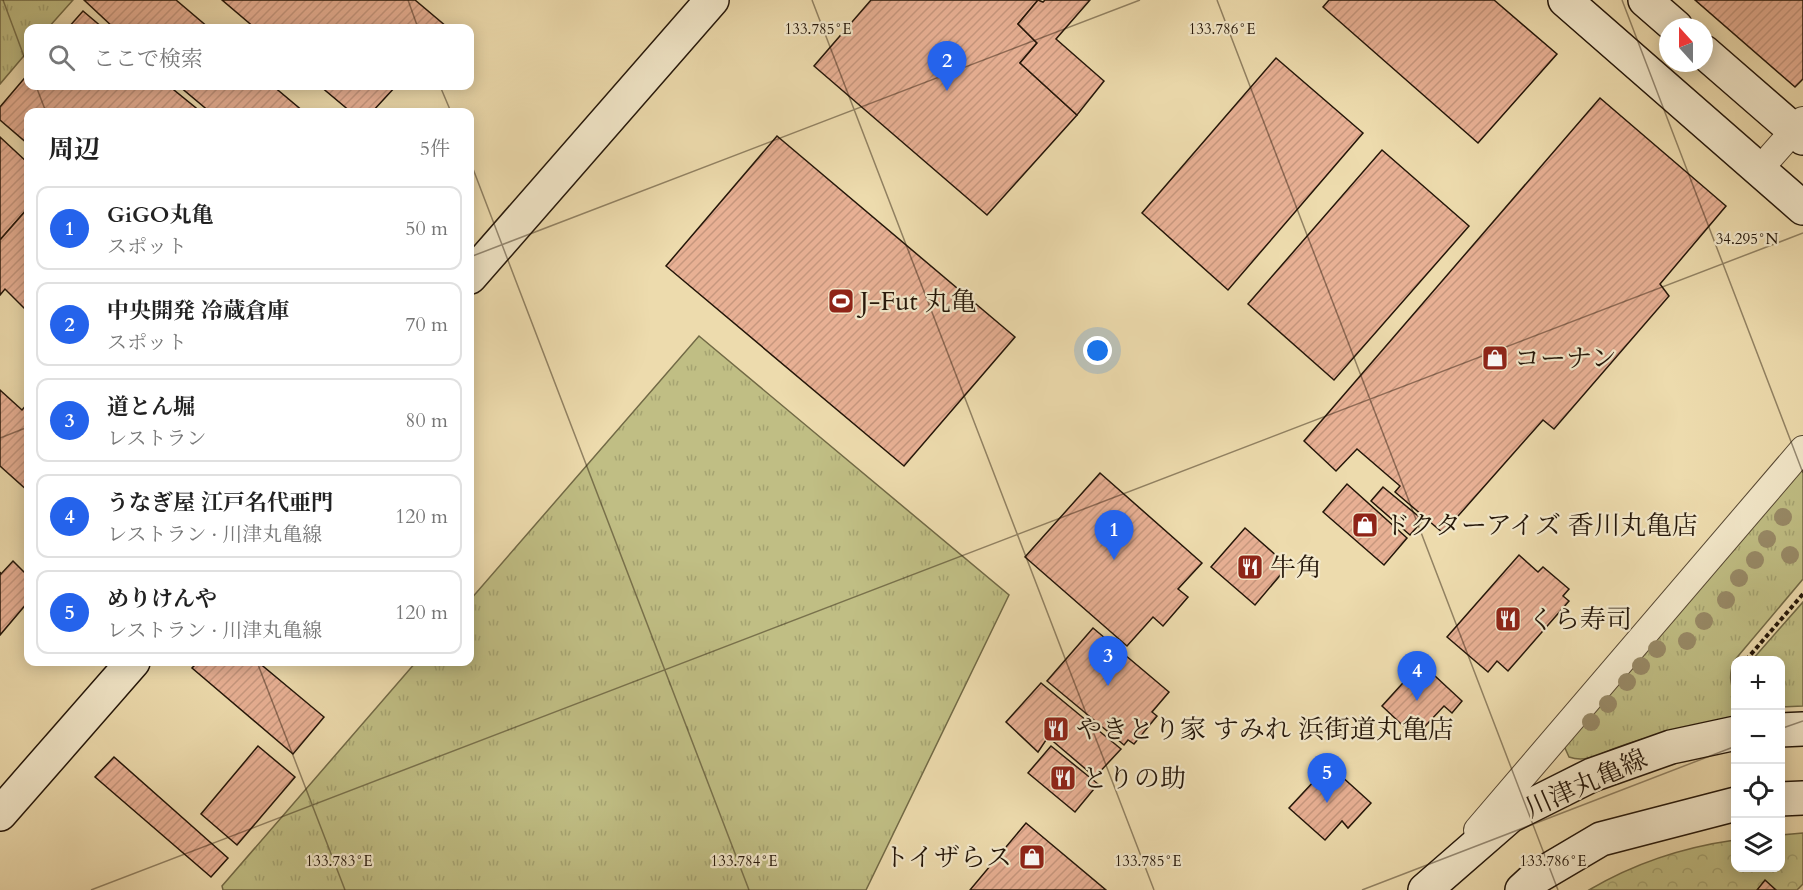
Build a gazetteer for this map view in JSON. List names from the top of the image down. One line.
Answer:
{"streets":{"street":["川津丸亀線"]},"places":{"sports":["J-Fut 丸亀"],"shop":["コーナン","ドクターアイズ 香川丸亀店","トイザらス"],"restaurant":["牛角","くら寿司","やきとり家 すみれ 浜街道丸亀店","とりの助"]},"north":"top","page":{"search":"ここで検索","pins":["2","1","3","4","5"],"heading":["周辺","5件"],"list":[{"mark":"1","name":"GiGO丸亀","note":"スポット","value":"50 m"},{"mark":"2","name":"中央開発 冷蔵倉庫","note":"スポット","value":"70 m"},{"mark":"3","name":"道とん堀","note":"レストラン","value":"80 m"},{"mark":"4","name":"うなぎ屋 江戸名代亜門","note":"レストラン · 川津丸亀線","value":"120 m"},{"mark":"5","name":"めりけんや","note":"レストラン · 川津丸亀線","value":"120 m"}],"map_buttons":["+","−"]},"coordinates":["133.785°E","133.786°E","34.295°N","133.783°E","133.784°E"]}
